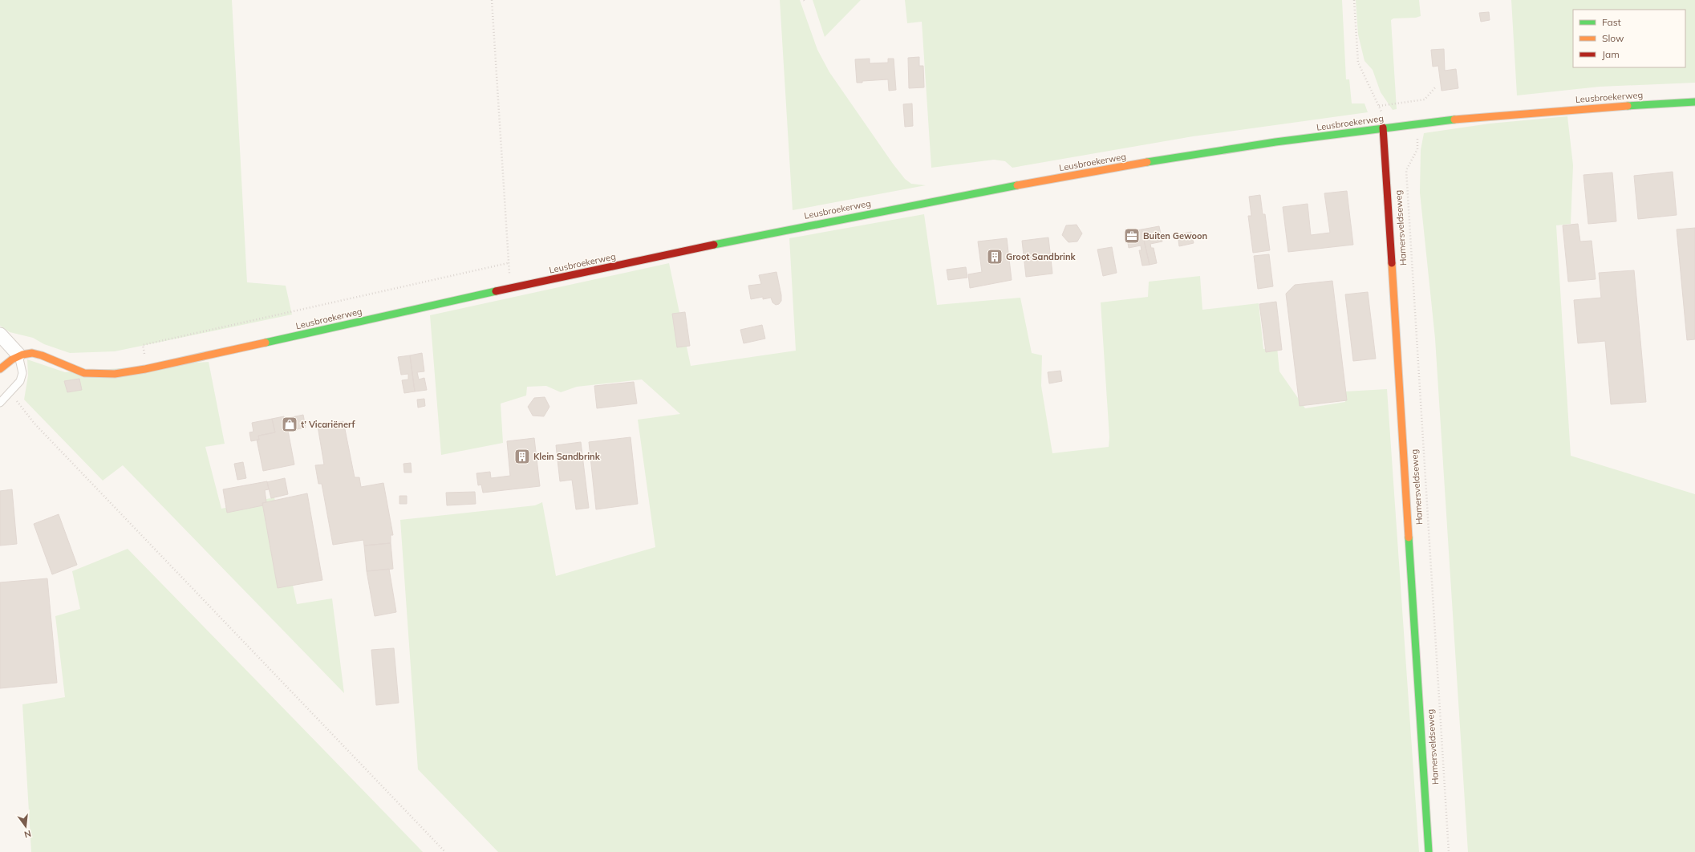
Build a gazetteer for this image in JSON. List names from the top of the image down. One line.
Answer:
{"streets":{"street":["Leusbroekerweg","Hamersveldseweg"]},"crossings":[["Leusbroekerweg","Hamersveldseweg"]],"places":{"office":["Buiten Gewoon"],"building":["Groot Sandbrink","Klein Sandbrink"],"shop":["t’ Vicariënerf"]},"legend":["Fast","Slow","Jam"],"north":"bottom"}
